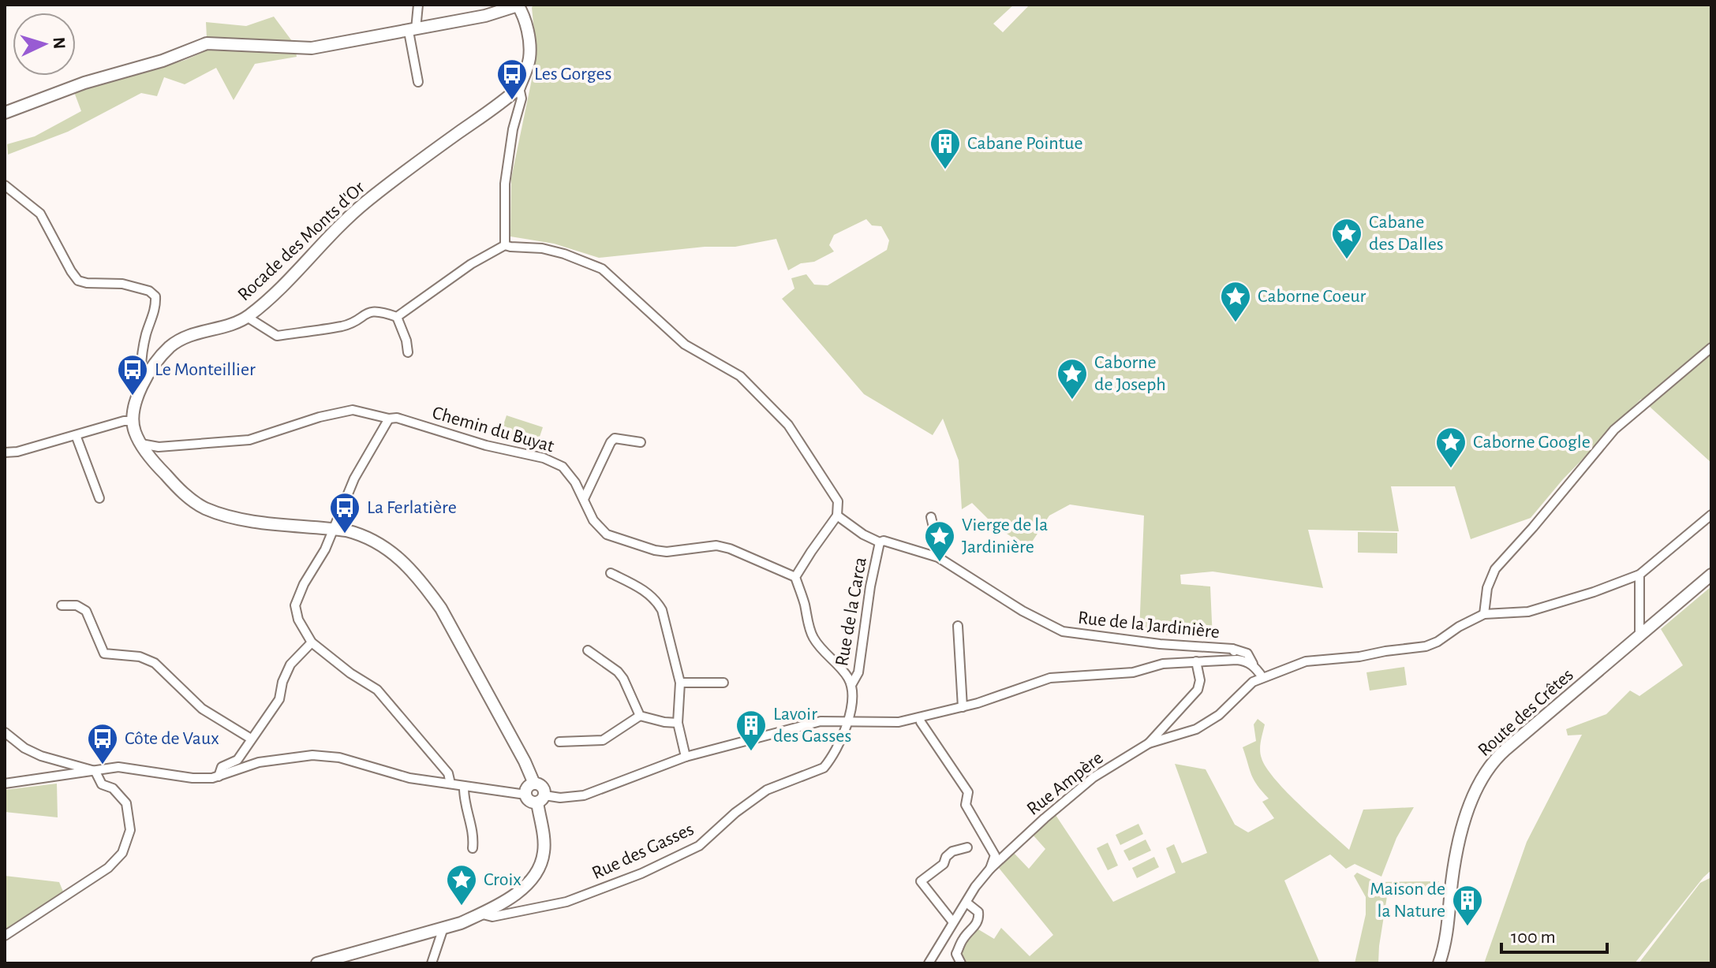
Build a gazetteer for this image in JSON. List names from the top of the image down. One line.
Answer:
{"streets":{"street":["Rocade des Monts d'Or","Chemin du Buyat","Rue de la Carca","Rue de la Jardinière","Route des Crêtes","Rue Ampère","Rue des Gasses"]},"crossings":[["Rue de la Carca","Rue de la Jardinière"],["Rue de la Jardinière","Rue Ampère"]],"places":{"bus stop":["Les Gorges","Le Monteillier","La Ferlatière","Côte de Vaux"],"building":["Cabane Pointue","Lavoir des Gasses","Maison de la Nature"],"place":["Cabane des Dalles","Caborne Coeur","Caborne de Joseph","Caborne Google","Vierge de la Jardinière","Croix"]},"scale_bar":"100 m","north":"right"}
